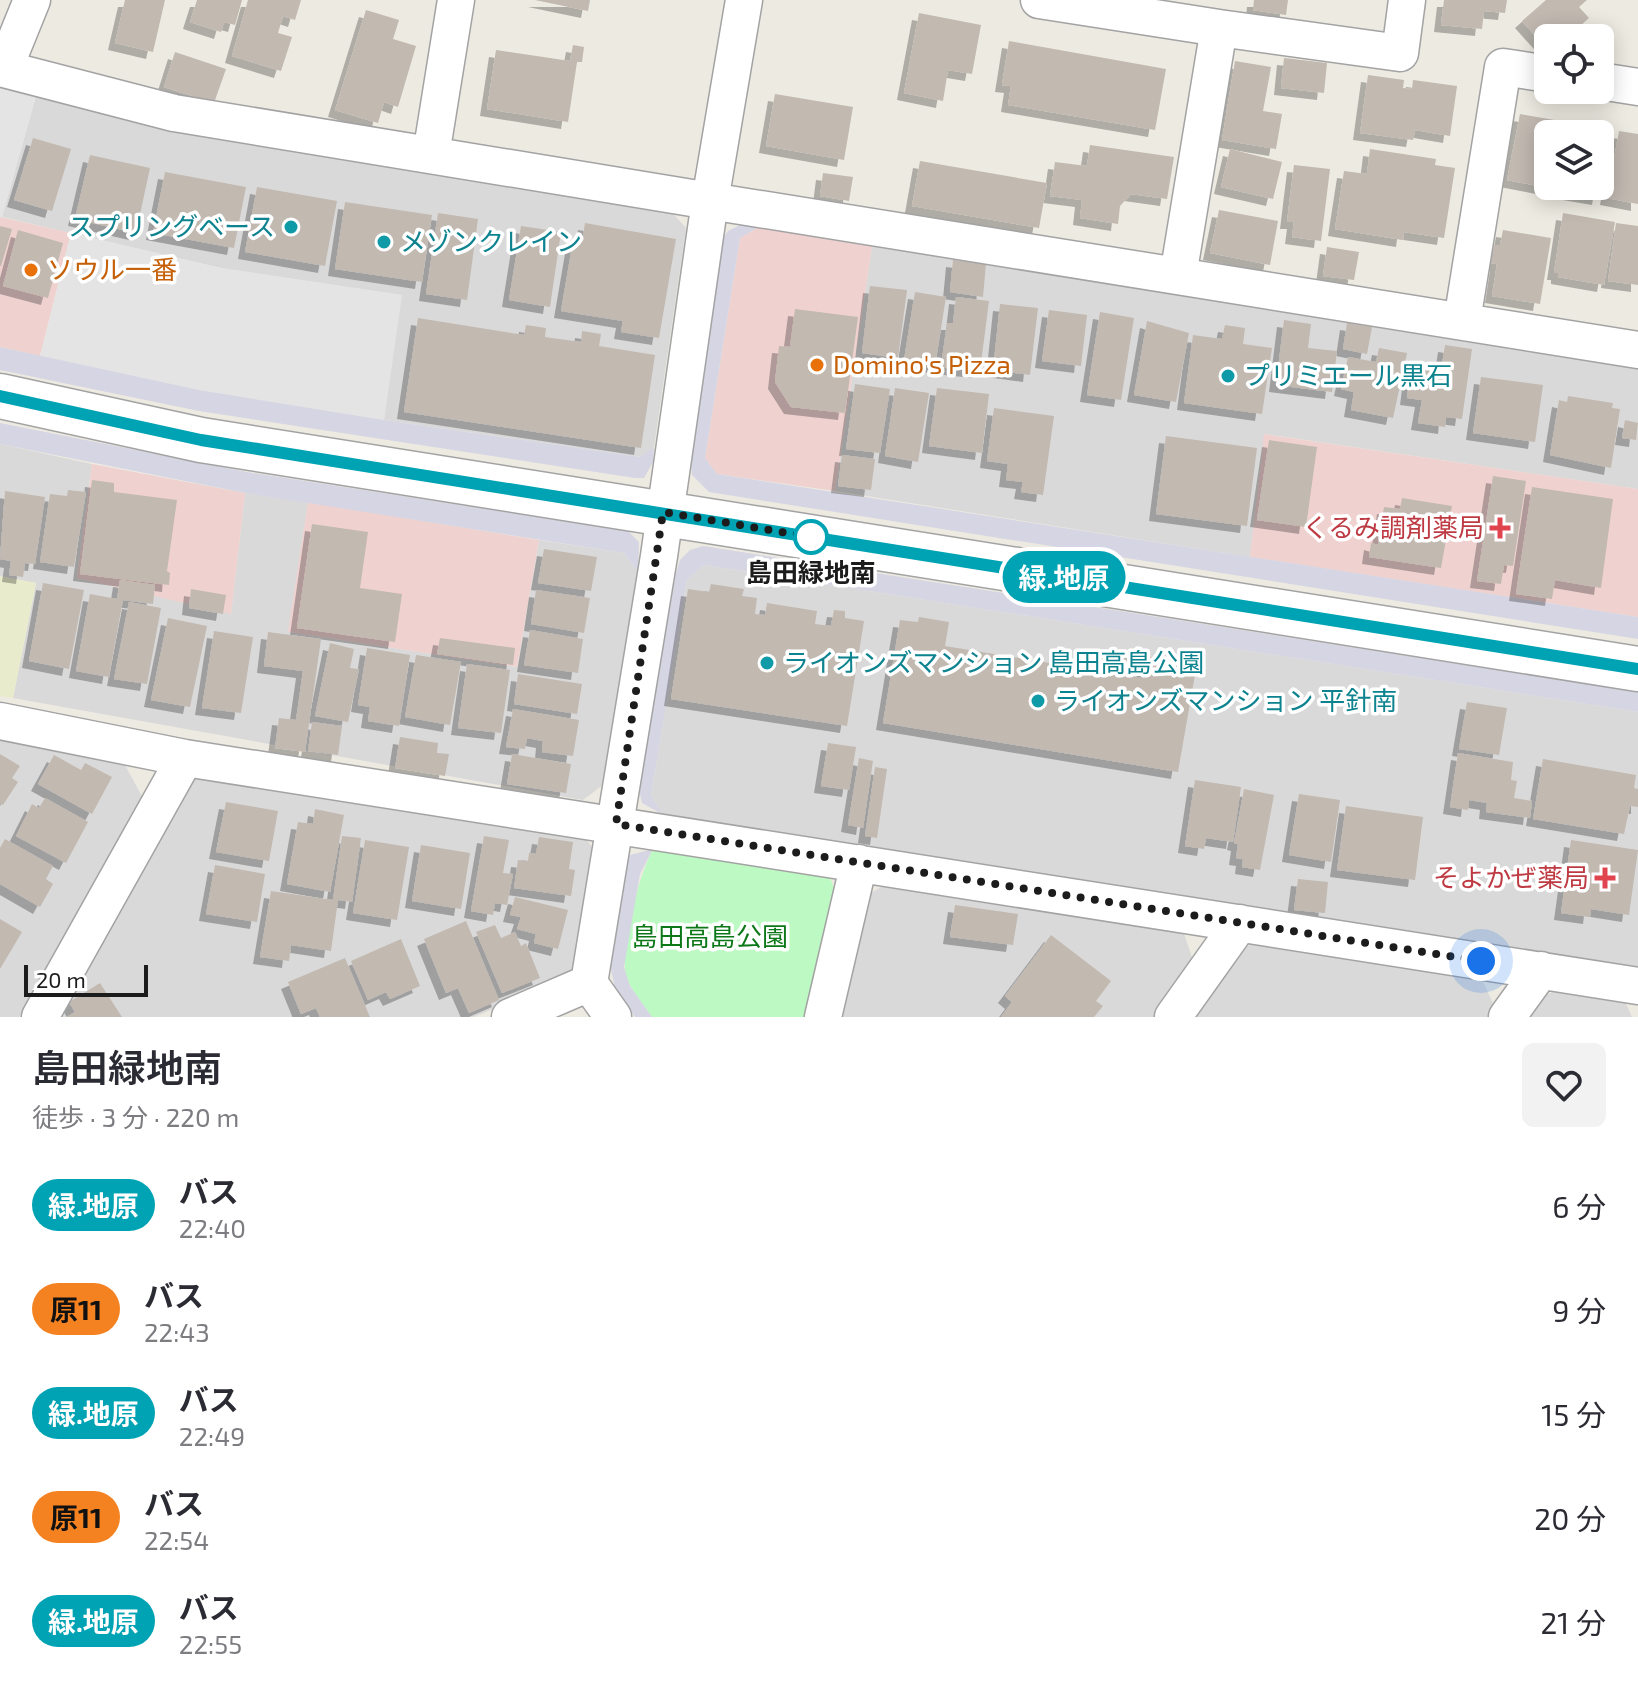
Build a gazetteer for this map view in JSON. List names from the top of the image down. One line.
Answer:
{"parks":["島田高島公園"],"places":{"other":["スプリングベース","メゾンクレイン","ソウル一番","Domino's Pizza","プリミエール黒石","島田緑地南","ライオンズマンション 島田高島公園","ライオンズマンション 平針南"],"health":["くるみ調剤薬局","そよかぜ薬局"]},"lines":["bus line 緑.地原"],"scale_bar":"20 m","page":{"on_map":"緑.地原","scale":"20 m","heading":["島田緑地南","徒歩 · 3 分 · 220 m"],"list":[{"mark":"緑.地原","name":"バス","note":"22:40","value":"6 分"},{"mark":"原11","name":"バス","note":"22:43","value":"9 分"},{"mark":"緑.地原","name":"バス","note":"22:49","value":"15 分"},{"mark":"原11","name":"バス","note":"22:54","value":"20 分"},{"mark":"緑.地原","name":"バス","note":"22:55","value":"21 分"}]}}
